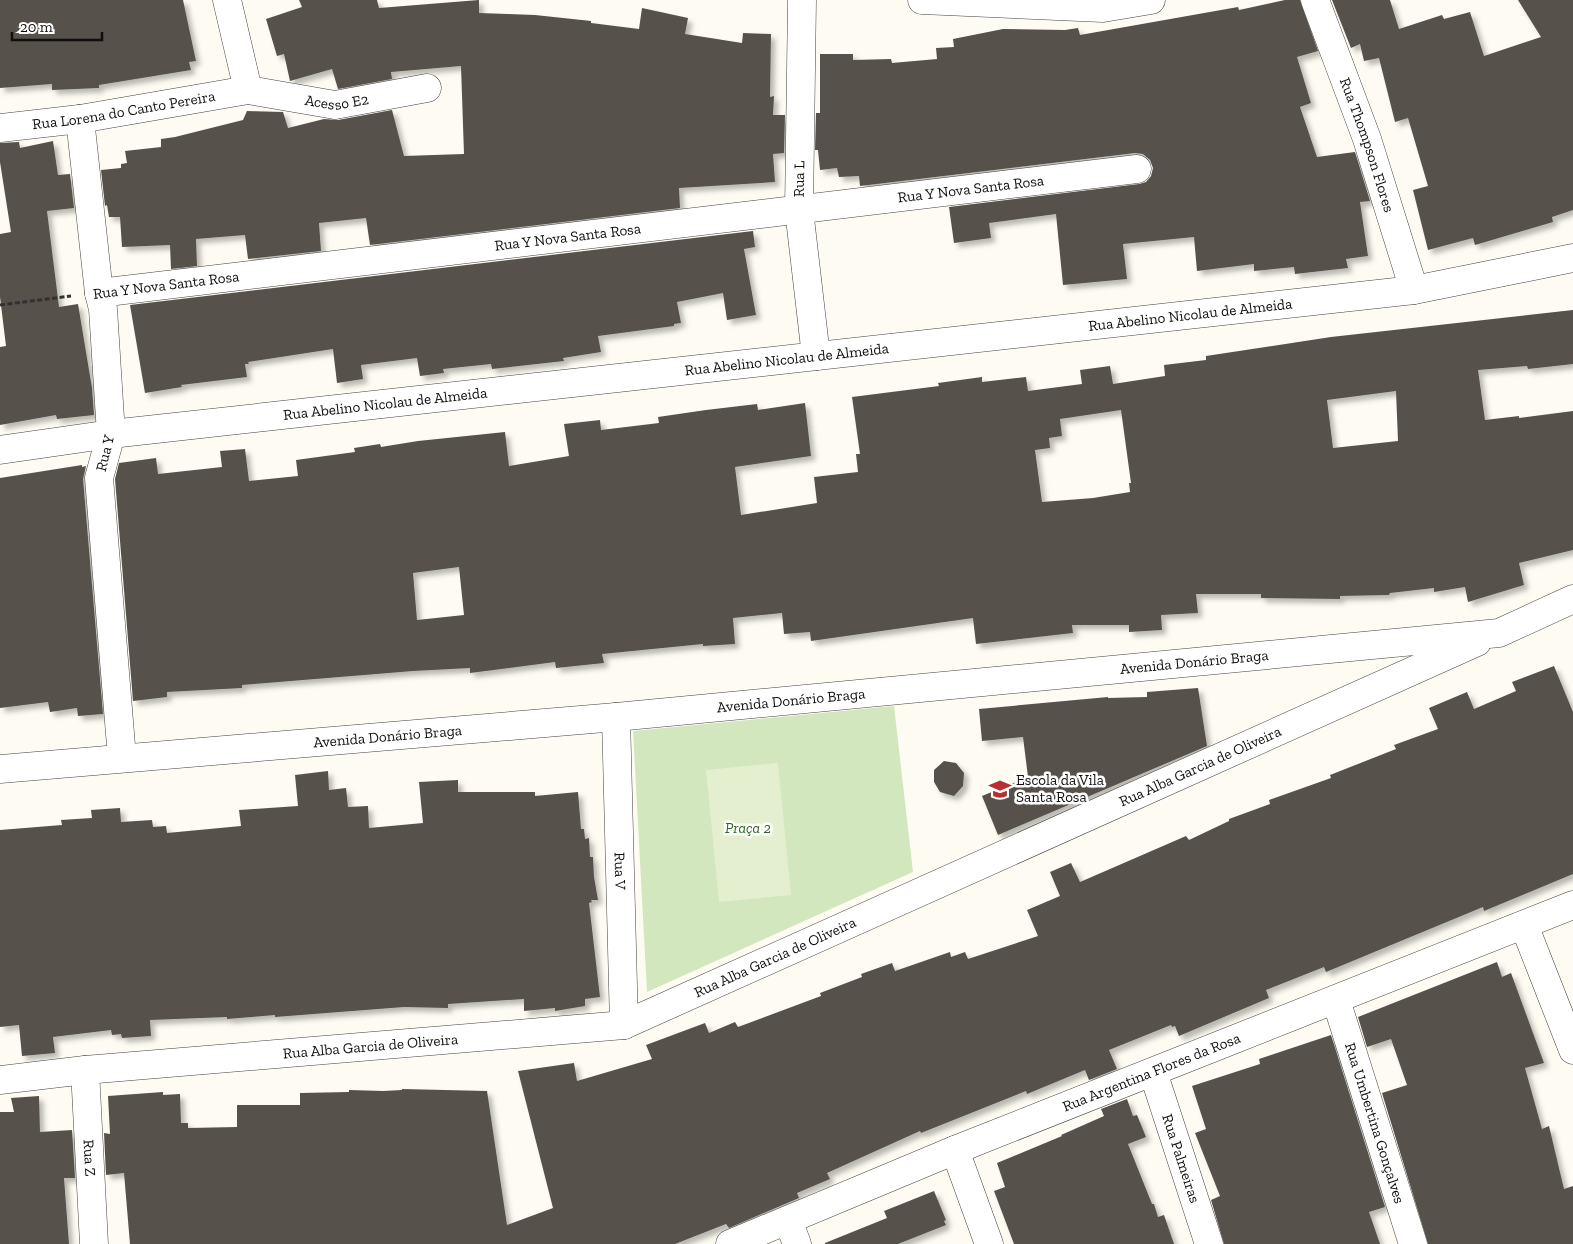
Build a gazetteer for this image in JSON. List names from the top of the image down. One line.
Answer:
{"streets":{"street":["Acesso E2","Rua Lorena do Canto Pereira","Rua Thompson Flores","Rua L","Rua Y Nova Santa Rosa","Rua Abelino Nicolau de Almeida","Rua Y","Avenida Donário Braga","Rua Alba Garcia de Oliveira","Rua V","Rua Argentina Flores da Rosa","Rua Umbertina Gonçalves","Rua Z","Rua Palmeiras"]},"crossings":[["Acesso E2","Rua Lorena do Canto Pereira"],["Rua Lorena do Canto Pereira","Rua Y"],["Rua Thompson Flores","Rua Abelino Nicolau de Almeida"],["Rua L","Rua Y Nova Santa Rosa"],["Rua L","Rua Abelino Nicolau de Almeida"],["Rua Y Nova Santa Rosa","Rua Y"],["Rua Abelino Nicolau de Almeida","Rua Y"],["Rua Y","Avenida Donário Braga"],["Avenida Donário Braga","Rua Alba Garcia de Oliveira"],["Avenida Donário Braga","Rua V"],["Rua Alba Garcia de Oliveira","Rua V"],["Rua Alba Garcia de Oliveira","Rua Z"],["Rua Argentina Flores da Rosa","Rua Umbertina Gonçalves"],["Rua Argentina Flores da Rosa","Rua Palmeiras"]],"parks":["Praça 2"],"places":{"school or university":["Escola da Vila Santa Rosa"]},"scale_bar":"20 m"}
